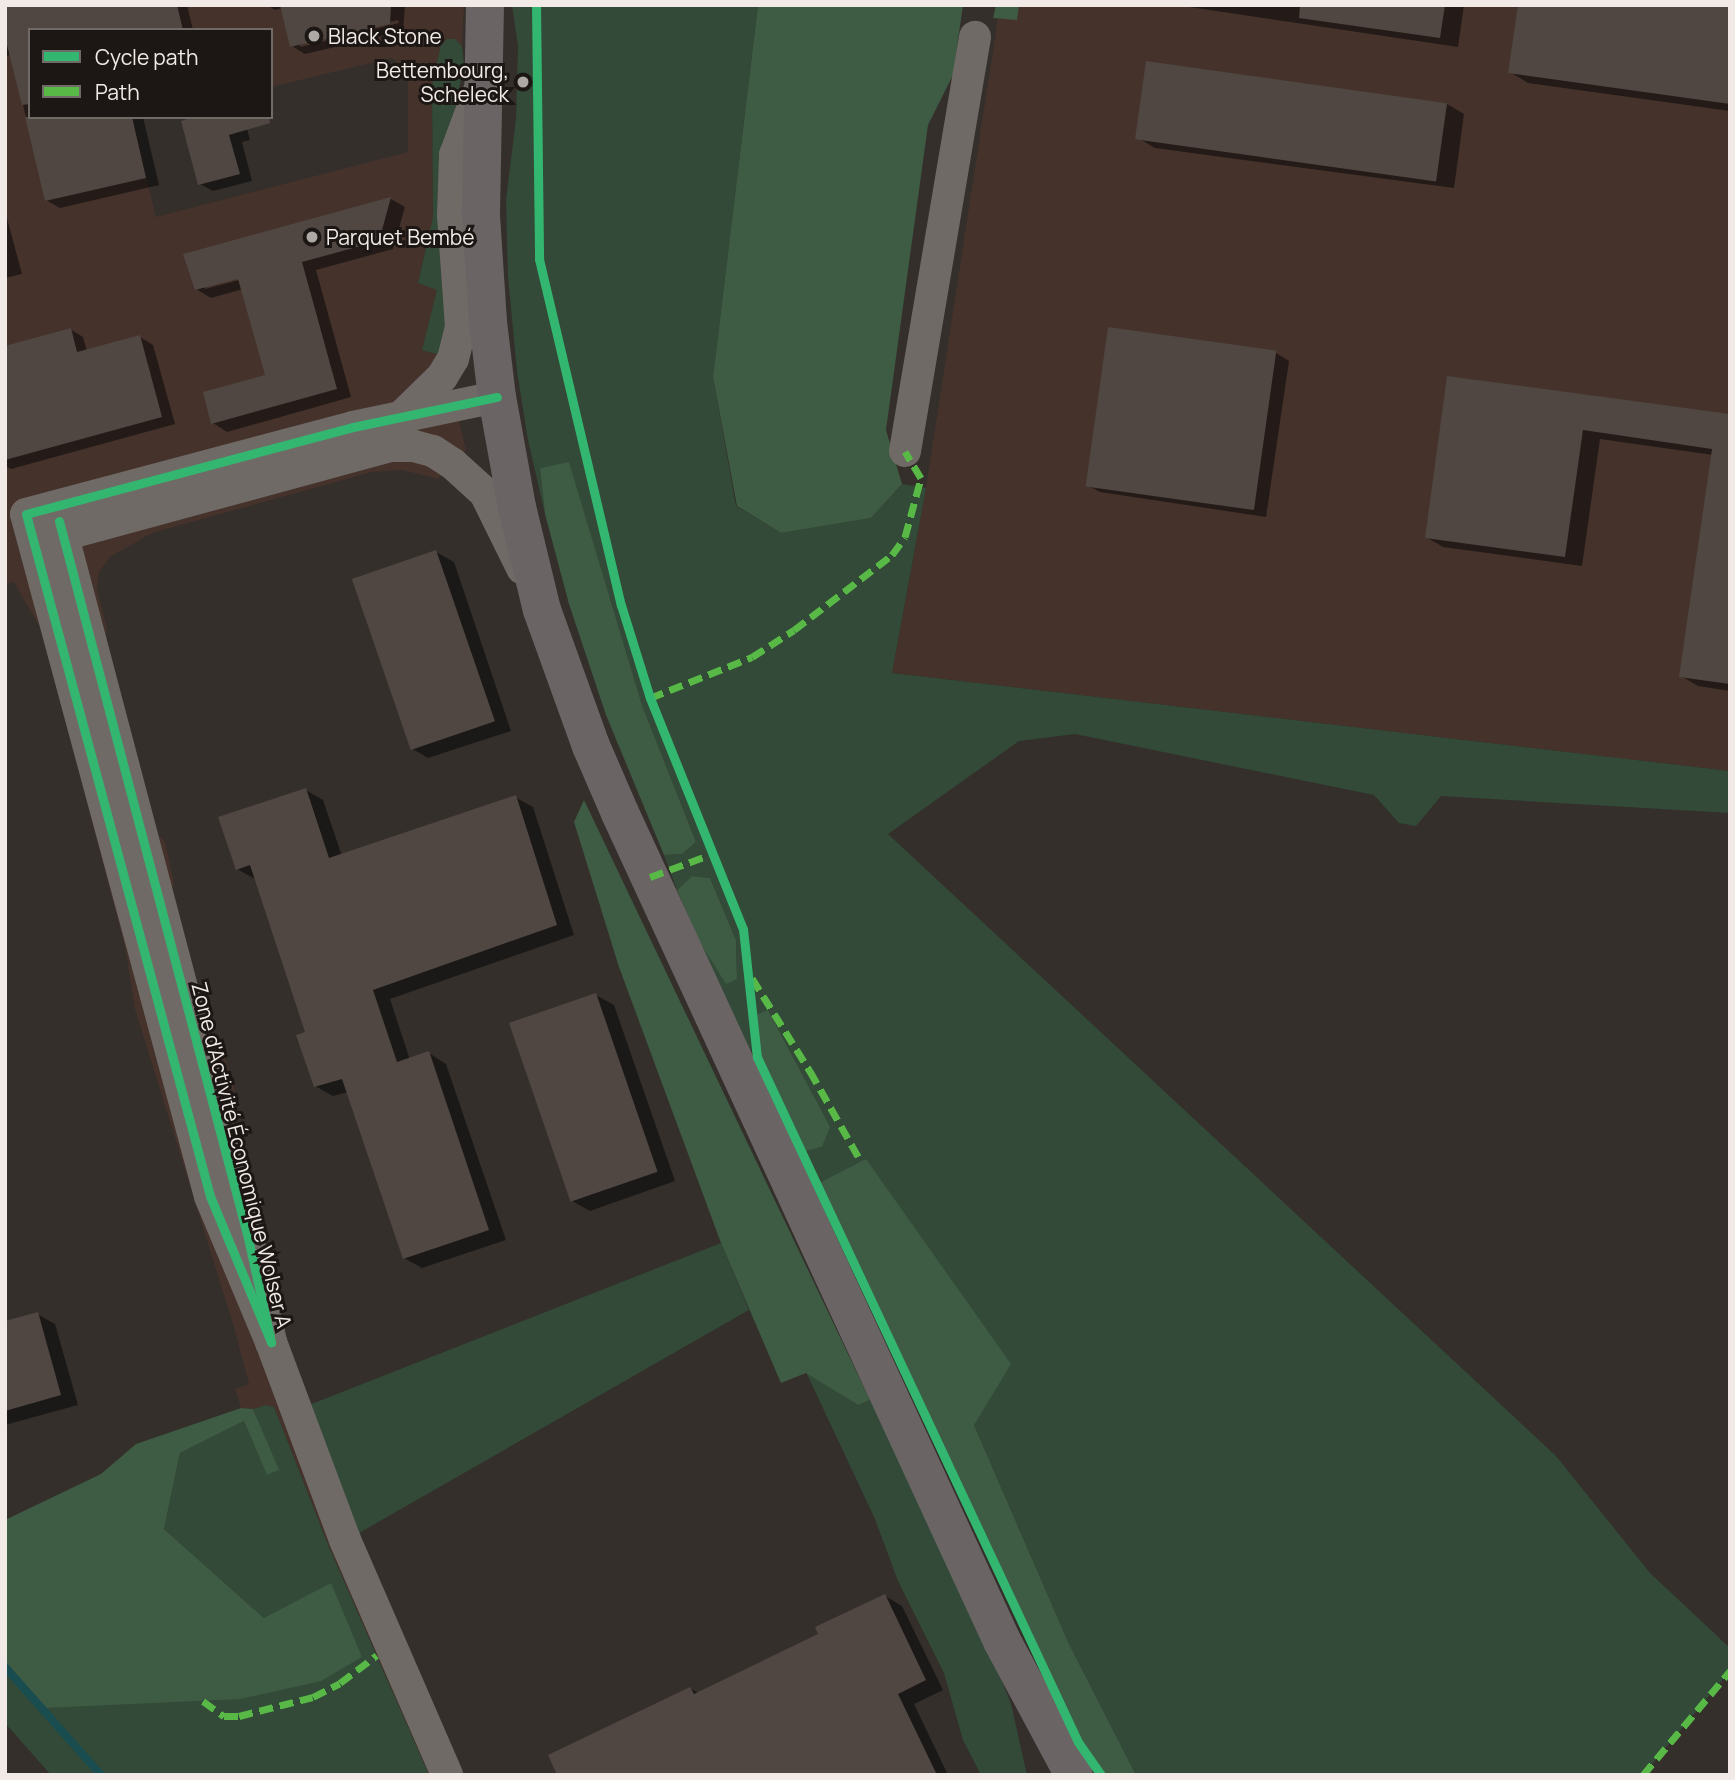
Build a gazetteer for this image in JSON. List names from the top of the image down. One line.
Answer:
{"streets":{"street":["Zone d'Activité Économique Wolser A"]},"places":["Black Stone","Bettembourg, Scheleck","Parquet Bembé"],"legend":["Cycle path","Path"]}
